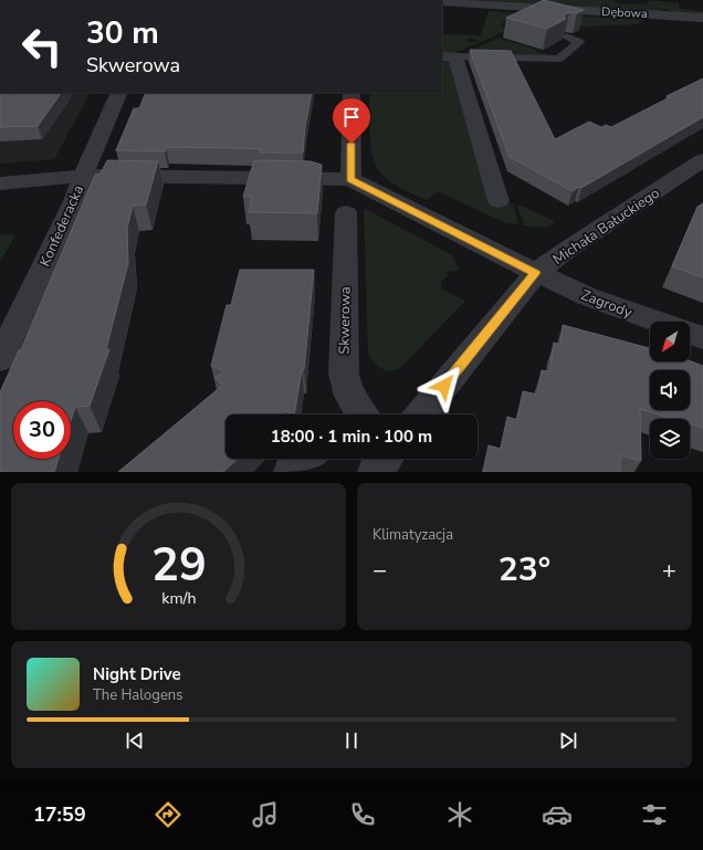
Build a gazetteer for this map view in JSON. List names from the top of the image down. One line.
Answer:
{"streets":{"street":["Dębowa","Konfederacka","Michała Bałuckiego","Zagrody","Skwerowa"]},"crossings":[["Michała Bałuckiego","Zagrody"]],"north":"bottom left","page":{"turn":["30 m","Skwerowa"],"limit":"30","trip":"18:00 · 1 min · 100 m","tile":"Klimatyzacja","heat":["−","23°","+"],"song":["Night Drive","The Halogens"],"tabs":"17:59","gauge":["29","km/h"]}}
